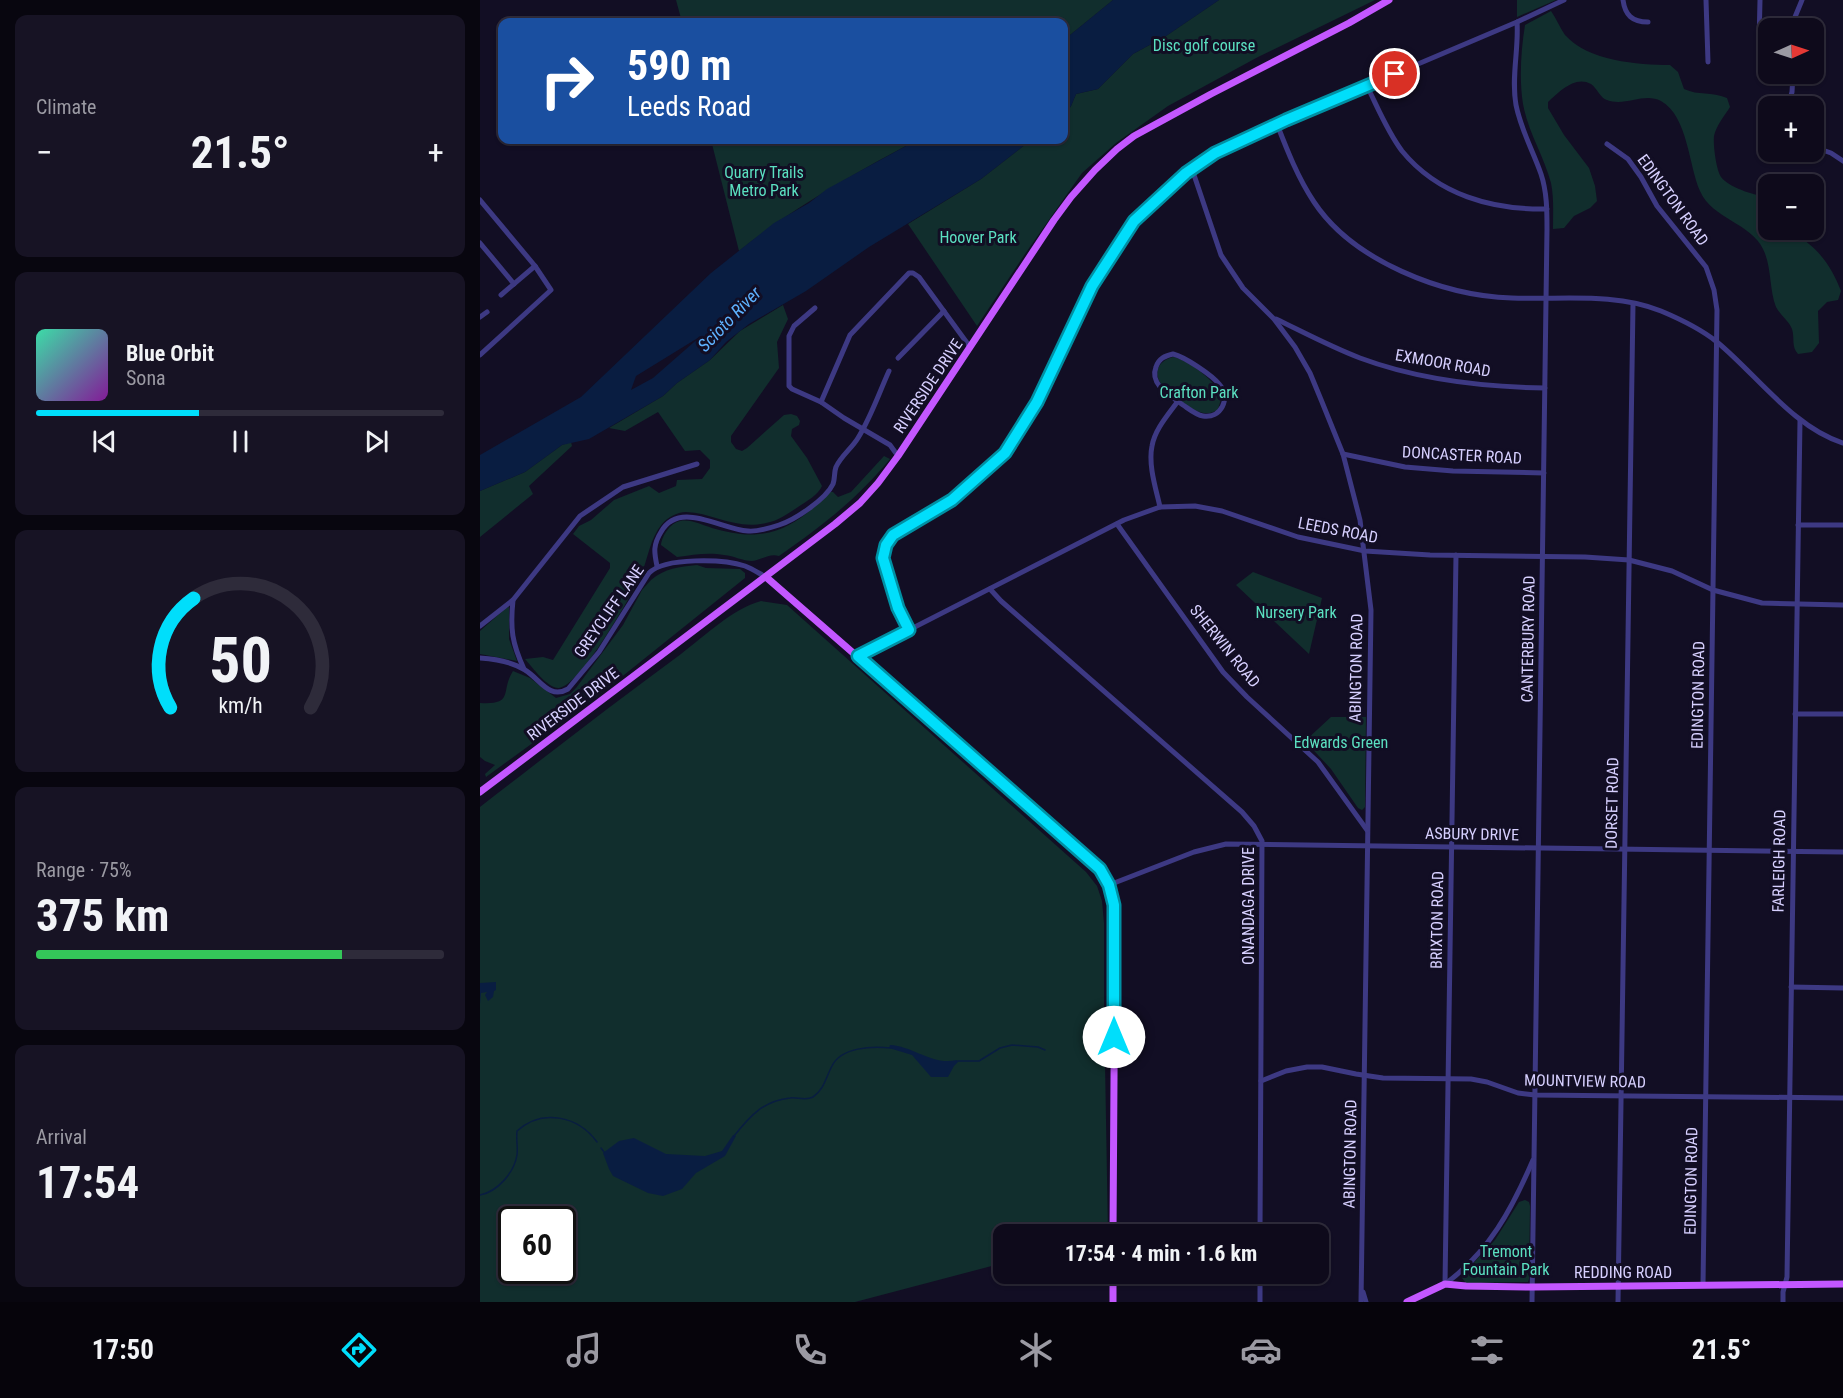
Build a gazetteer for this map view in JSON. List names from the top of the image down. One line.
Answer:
{"streets":{"main road":["RIVERSIDE DRIVE","REDDING ROAD"],"street":["EDINGTON ROAD","EXMOOR ROAD","DONCASTER ROAD","LEEDS ROAD","GREYCLIFF LANE","CANTERBURY ROAD","SHERWIN ROAD","ABINGTON ROAD","DORSET ROAD","ASBURY DRIVE","FARLEIGH ROAD","ONANDAGA DRIVE","BRIXTON ROAD","MOUNTVIEW ROAD"]},"crossings":[["EDINGTON ROAD","LEEDS ROAD"],["EDINGTON ROAD","ASBURY DRIVE"],["EDINGTON ROAD","MOUNTVIEW ROAD"],["EDINGTON ROAD","REDDING ROAD"],["EXMOOR ROAD","CANTERBURY ROAD"],["EXMOOR ROAD","ABINGTON ROAD"],["RIVERSIDE DRIVE","GREYCLIFF LANE"],["DONCASTER ROAD","CANTERBURY ROAD"],["DONCASTER ROAD","ABINGTON ROAD"],["LEEDS ROAD","CANTERBURY ROAD"],["LEEDS ROAD","SHERWIN ROAD"],["LEEDS ROAD","ABINGTON ROAD"],["LEEDS ROAD","DORSET ROAD"],["LEEDS ROAD","FARLEIGH ROAD"],["LEEDS ROAD","ONANDAGA DRIVE"],["LEEDS ROAD","BRIXTON ROAD"],["CANTERBURY ROAD","ASBURY DRIVE"],["CANTERBURY ROAD","BRIXTON ROAD"],["CANTERBURY ROAD","MOUNTVIEW ROAD"],["CANTERBURY ROAD","REDDING ROAD"],["SHERWIN ROAD","ABINGTON ROAD"],["ABINGTON ROAD","ASBURY DRIVE"],["ABINGTON ROAD","MOUNTVIEW ROAD"],["DORSET ROAD","ASBURY DRIVE"],["DORSET ROAD","MOUNTVIEW ROAD"],["DORSET ROAD","REDDING ROAD"],["ASBURY DRIVE","FARLEIGH ROAD"],["ASBURY DRIVE","ONANDAGA DRIVE"],["ASBURY DRIVE","BRIXTON ROAD"],["FARLEIGH ROAD","MOUNTVIEW ROAD"],["FARLEIGH ROAD","REDDING ROAD"],["ONANDAGA DRIVE","MOUNTVIEW ROAD"],["BRIXTON ROAD","MOUNTVIEW ROAD"],["BRIXTON ROAD","REDDING ROAD"]],"water":["Scioto River"],"parks":["Disc golf course","Quarry Trails Metro Park","Hoover Park","Crafton Park","Nursery Park","Edwards Green","Tremont Fountain Park"],"north":"right","page":{"tile":["Climate",["Range · 75%","375 km"],["Arrival","17:54"]],"map_buttons":["+","−"],"turn":["590 m","Leeds Road"],"heat":["−","21.5°","+"],"song":["Blue Orbit","Sona"],"limit":"60","trip":"17:54 · 4 min · 1.6 km","tabs":["17:50","21.5°"],"gauge":["50","km/h"]}}
